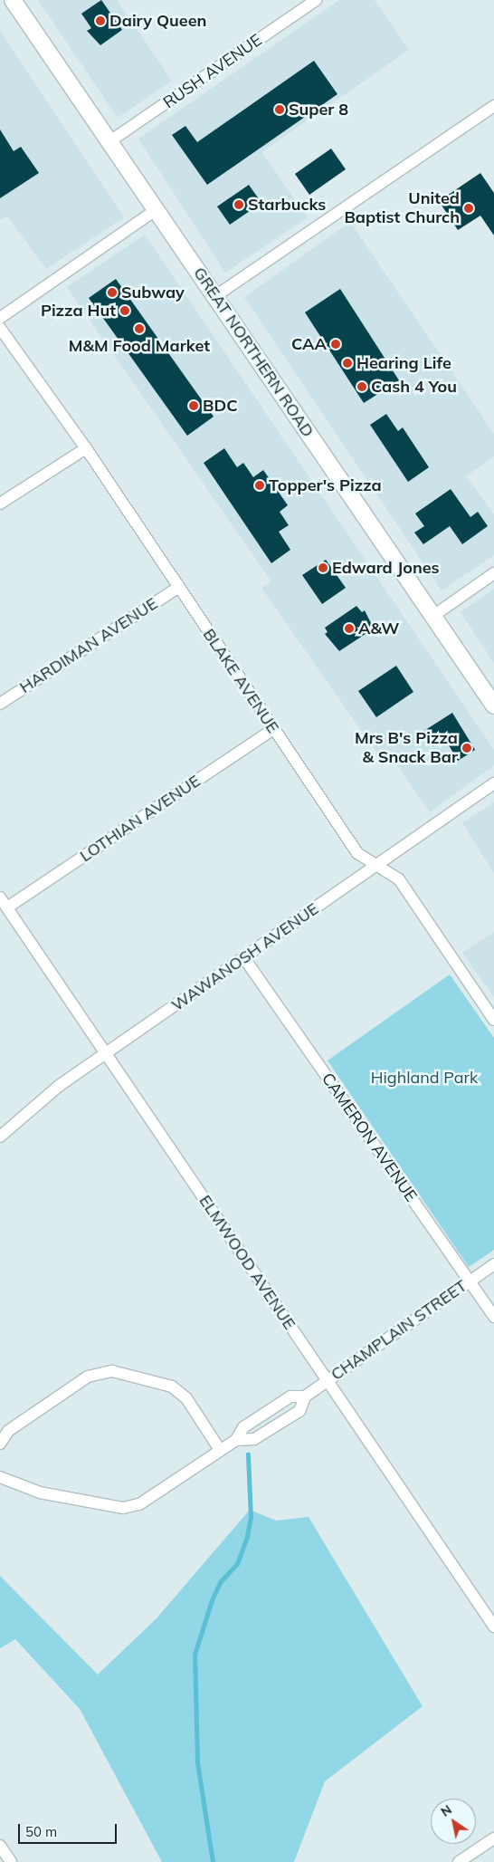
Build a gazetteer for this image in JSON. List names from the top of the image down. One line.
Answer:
{"streets":{"main road":["GREAT NORTHERN ROAD"],"street":["RUSH AVENUE","HARDIMAN AVENUE","BLAKE AVENUE","LOTHIAN AVENUE","WAWANOSH AVENUE","CAMERON AVENUE","ELMWOOD AVENUE","CHAMPLAIN STREET"]},"crossings":[["RUSH AVENUE","GREAT NORTHERN ROAD"],["HARDIMAN AVENUE","BLAKE AVENUE"],["BLAKE AVENUE","LOTHIAN AVENUE"],["BLAKE AVENUE","WAWANOSH AVENUE"],["LOTHIAN AVENUE","ELMWOOD AVENUE"],["WAWANOSH AVENUE","CAMERON AVENUE"],["WAWANOSH AVENUE","ELMWOOD AVENUE"],["CAMERON AVENUE","CHAMPLAIN STREET"],["ELMWOOD AVENUE","CHAMPLAIN STREET"]],"parks":["Highland Park"],"places":["Dairy Queen","Super 8","Starbucks","United Baptist Church","Subway","Pizza Hut","M&M Food Market","CAA","Hearing Life","Cash 4 You","BDC","Topper's Pizza","Edward Jones","A&W","Mrs B's Pizza & Snack Bar"],"scale_bar":"50 m","north":"top left"}
